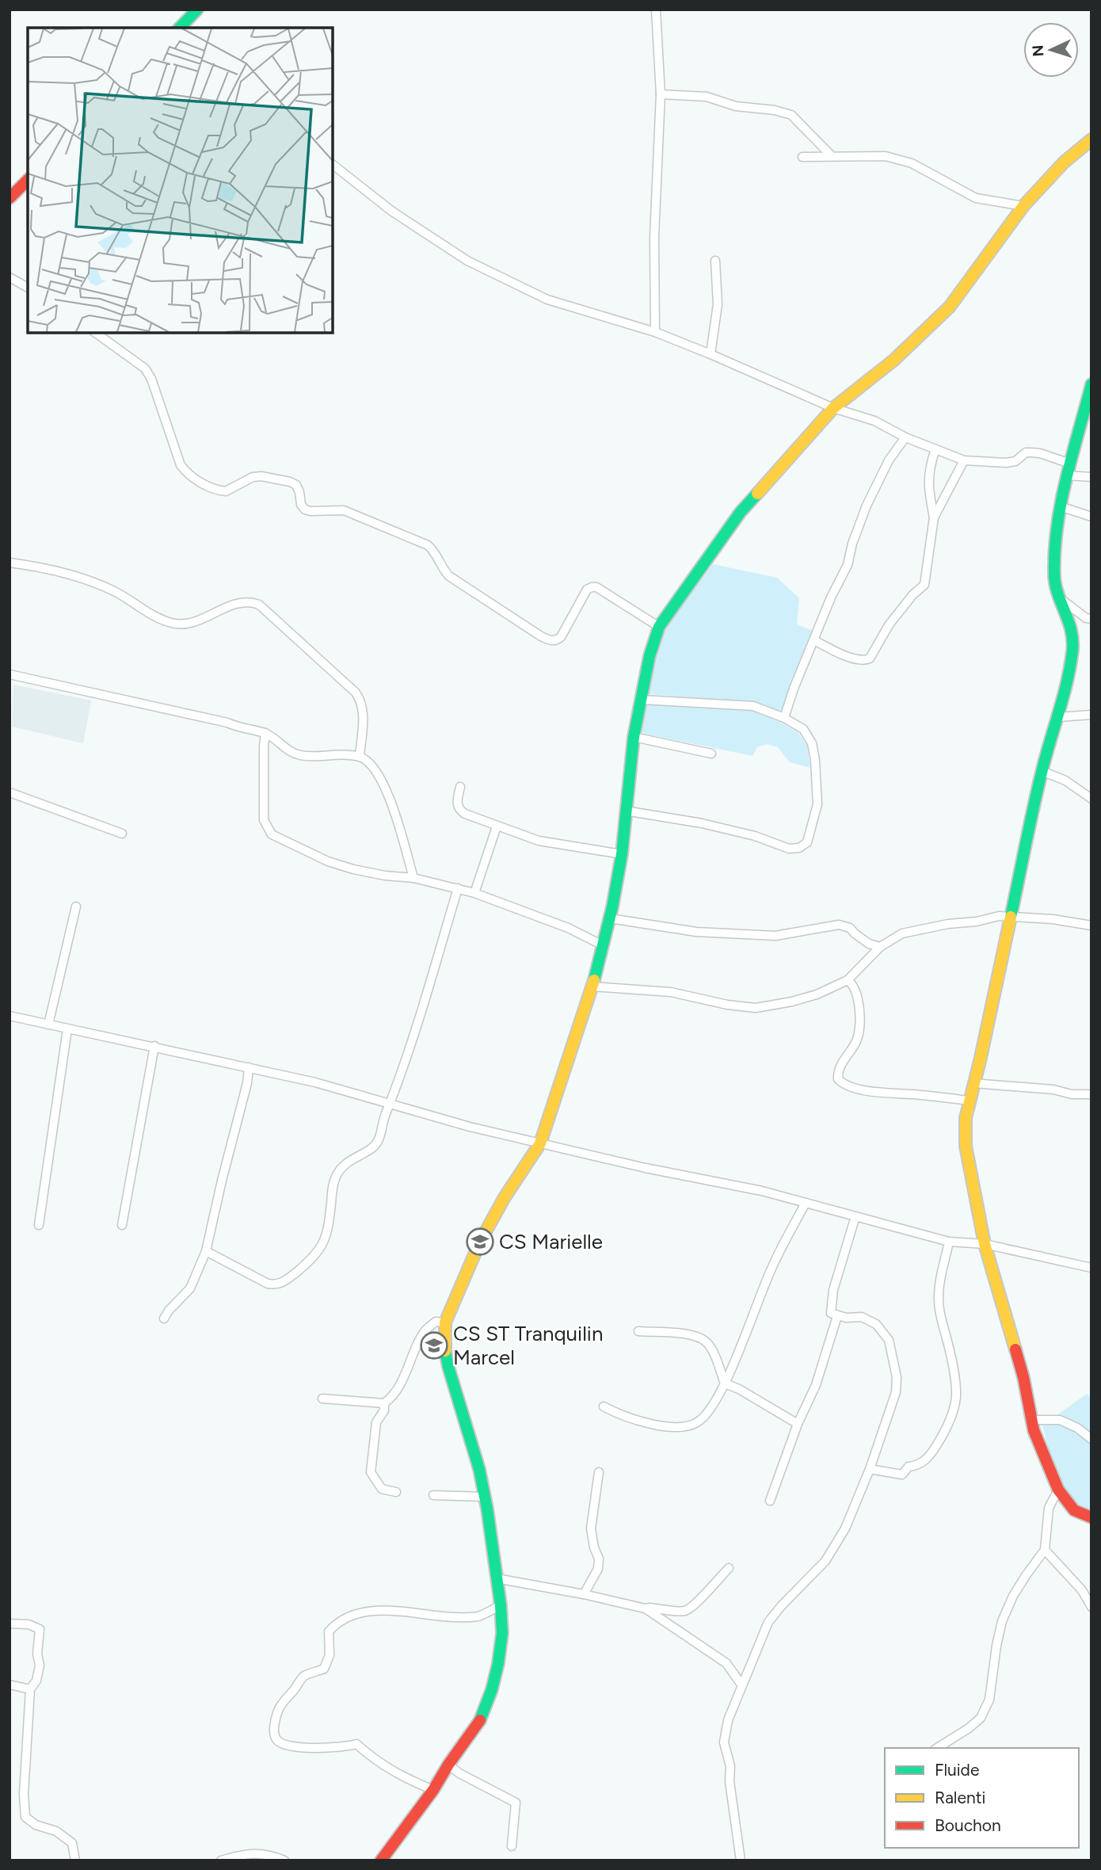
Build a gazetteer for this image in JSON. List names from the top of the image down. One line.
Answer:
{"places":{"school or university":["CS Marielle","CS ST Tranquilin Marcel"]},"legend":["Fluide","Ralenti","Bouchon"],"north":"left"}
